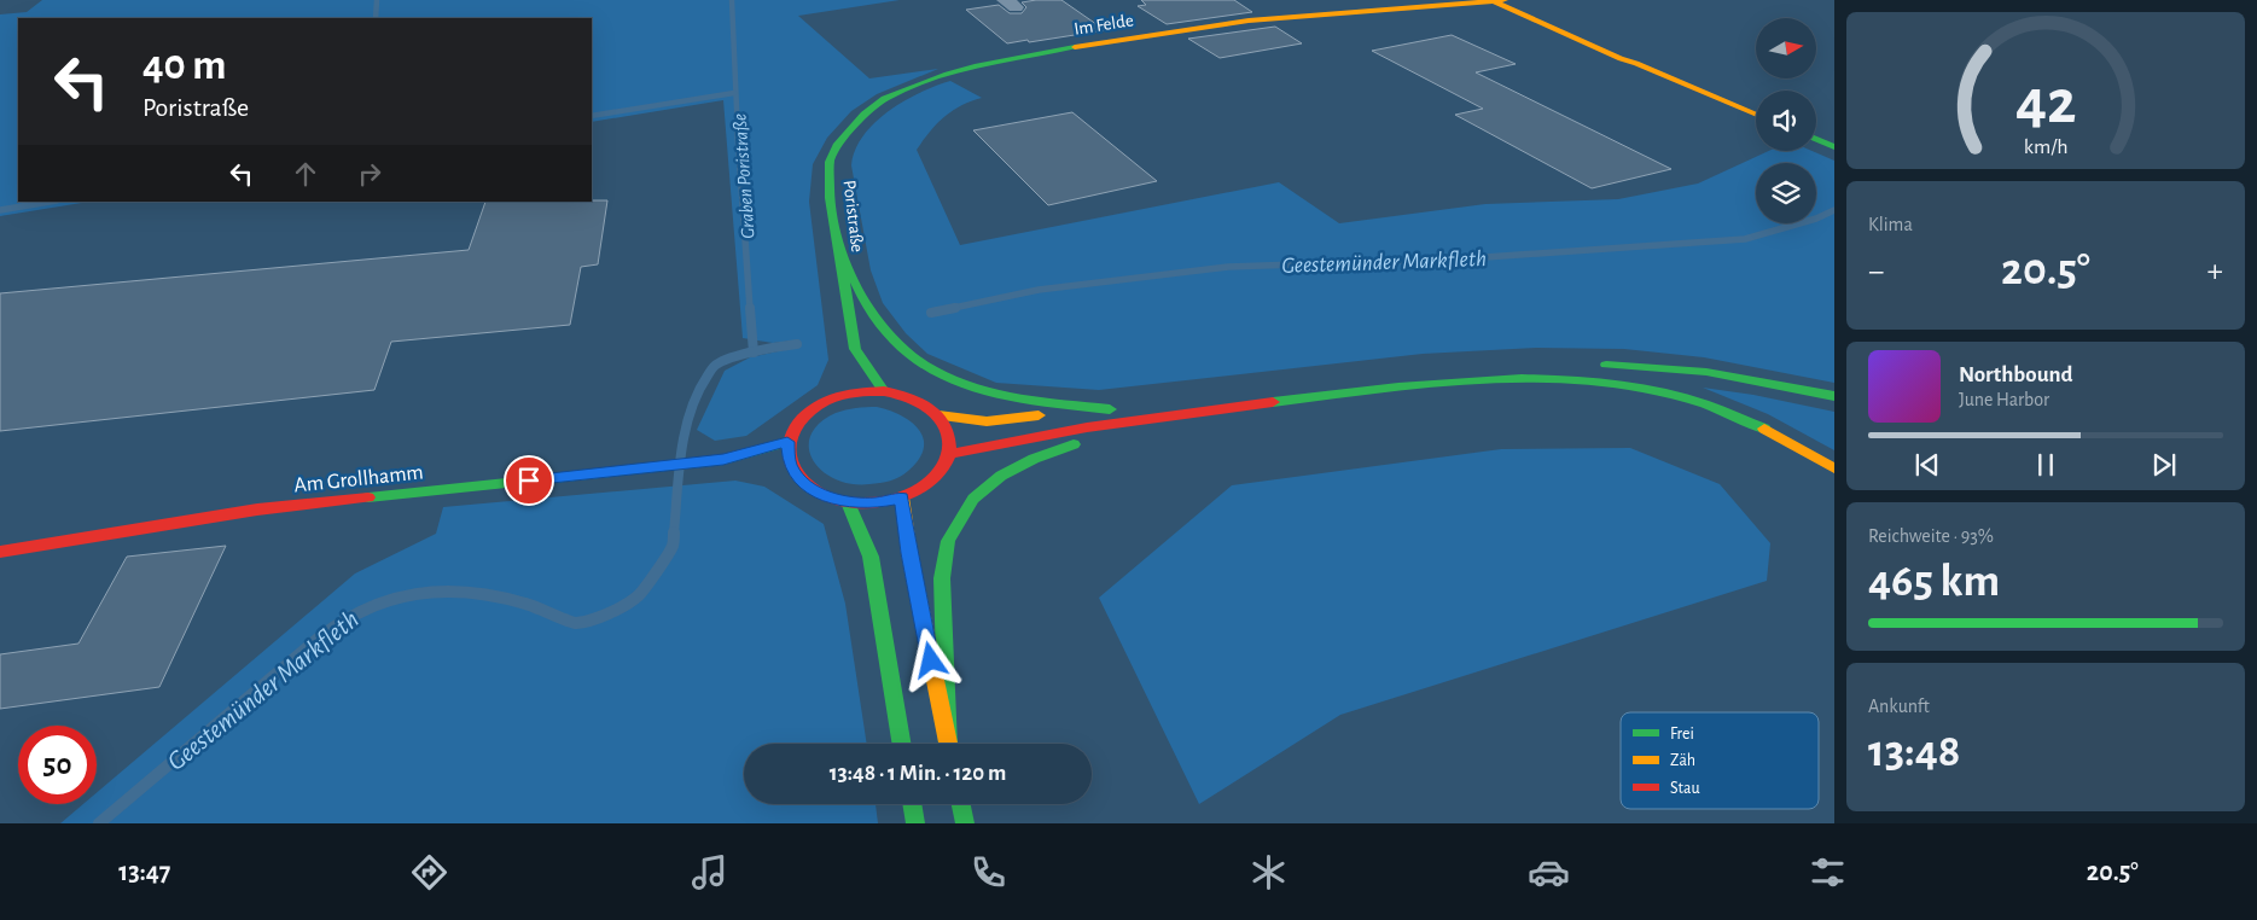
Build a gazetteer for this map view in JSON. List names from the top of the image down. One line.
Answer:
{"streets":{"main road":["Im Felde","Poristraße","Am Grollhamm"]},"crossings":[["Im Felde","Poristraße"],["Poristraße","Am Grollhamm"]],"water":["Graben Poristraße","Geestemünder Markfleth"],"legend":["Frei","Zäh","Stau"],"north":"right","page":{"turn":["40 m","Poristraße"],"tile":["Klima",["Reichweite · 93%","465 km"],["Ankunft","13:48"]],"heat":["−","20.5°","+"],"song":["Northbound","June Harbor"],"limit":"50","trip":"13:48 · 1 Min. · 120 m","tabs":["13:47","20.5°"],"gauge":["42","km/h"]}}
